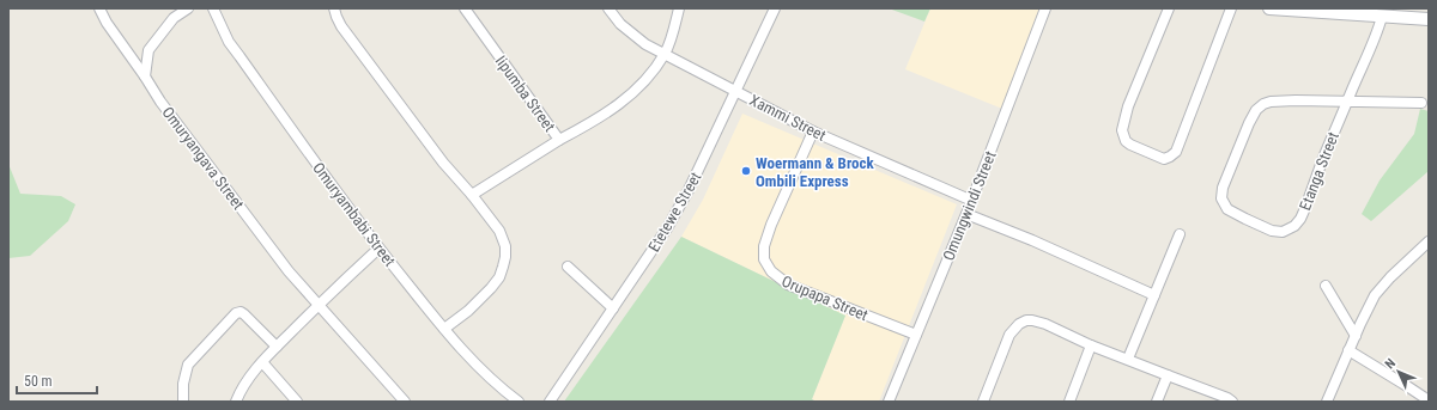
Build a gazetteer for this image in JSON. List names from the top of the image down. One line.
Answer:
{"streets":{"street":["Iipumba Street","Xammi Street","Omuryangava Street","Etanga Street","Omungwindi Street","Etetewe Street","Omuryambabi Street","Orupapa Street"]},"crossings":[["Xammi Street","Omungwindi Street"],["Xammi Street","Etetewe Street"],["Xammi Street","Orupapa Street"],["Omungwindi Street","Orupapa Street"]],"places":["Woermann & Brock Ombili Express"],"scale_bar":"50 m","north":"top left"}
